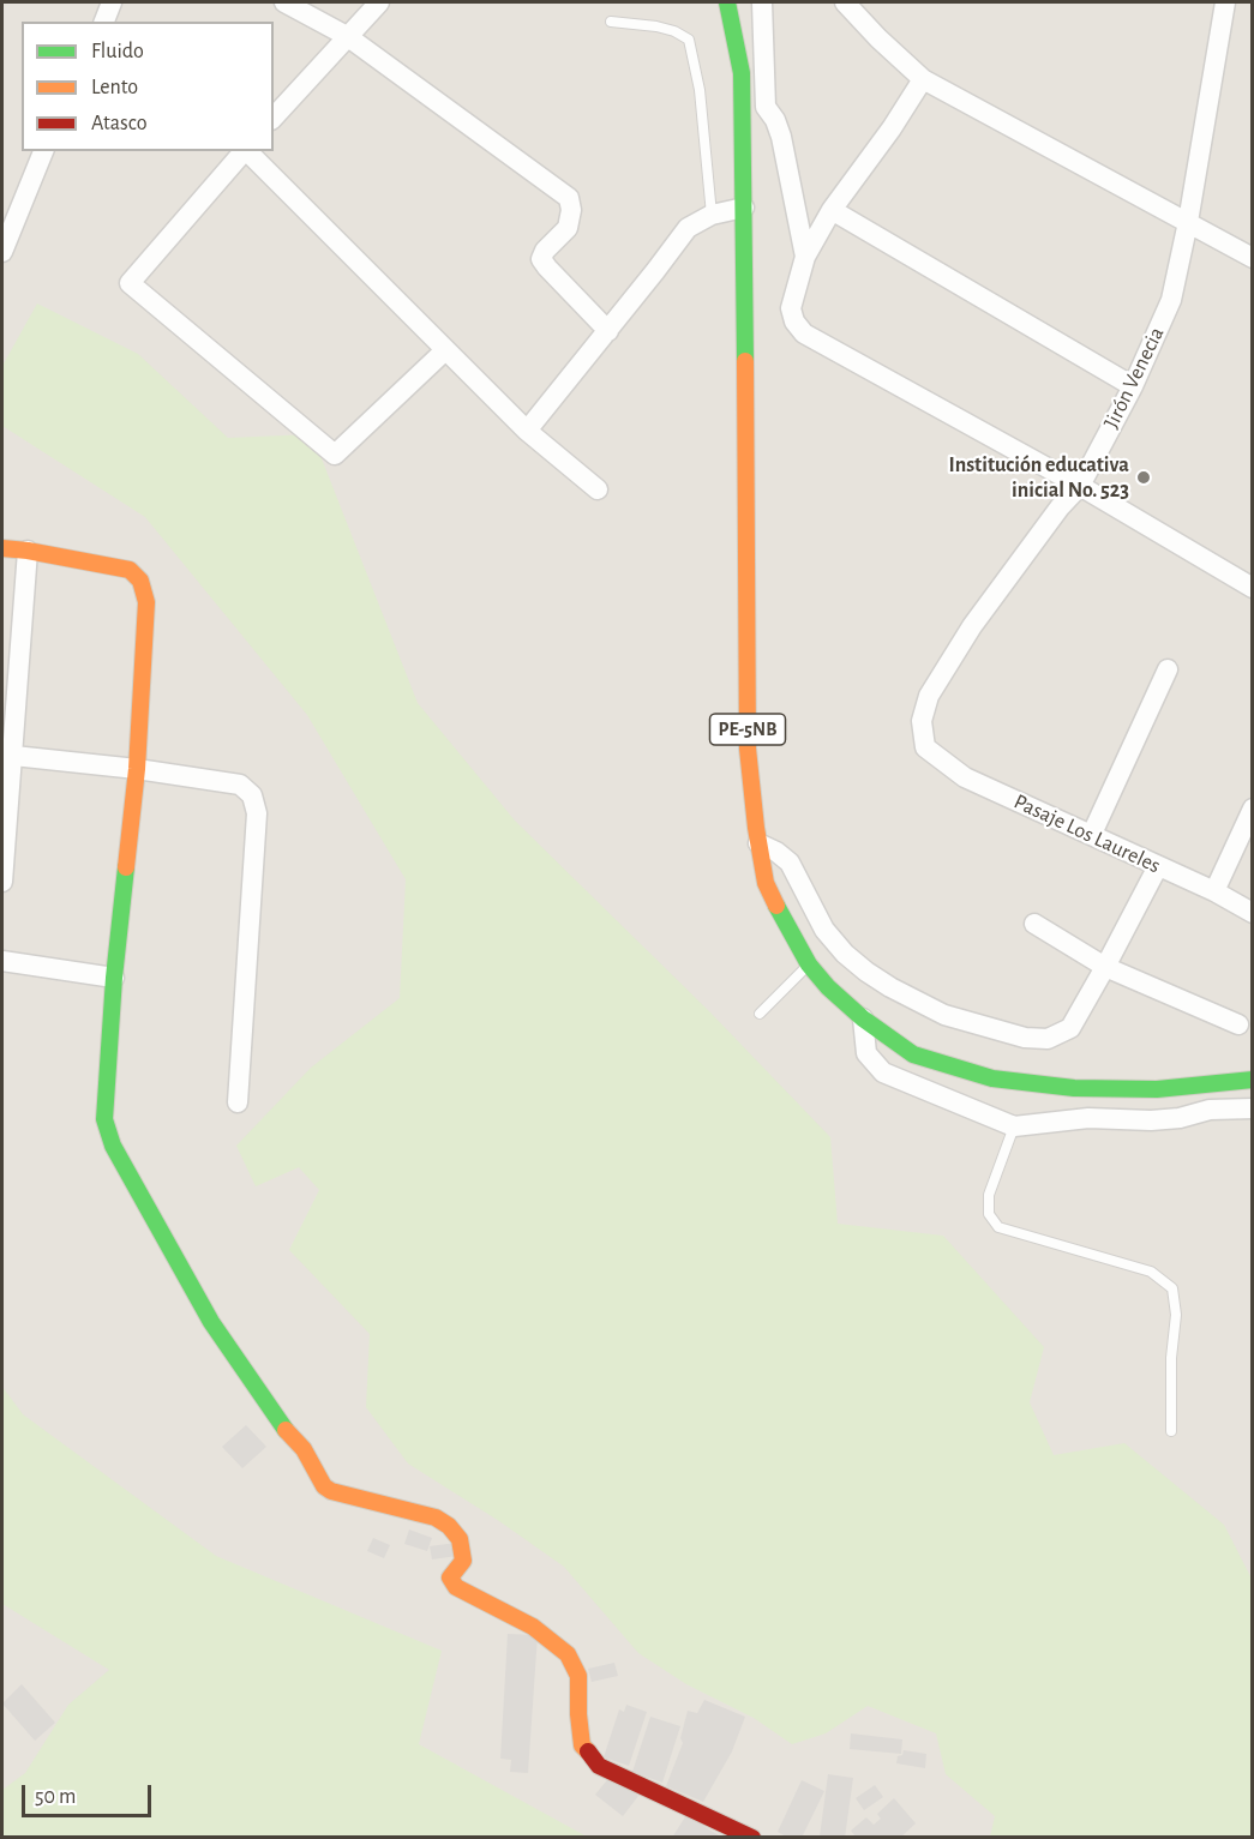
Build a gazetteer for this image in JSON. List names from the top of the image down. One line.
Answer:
{"streets":{"main road":["PE-5NB"],"street":["Jirón Venecia","Pasaje Los Laureles"]},"crossings":[["Jirón Venecia","Pasaje Los Laureles"]],"places":["Institución educativa inicial No. 523"],"legend":["Fluido","Lento","Atasco"],"scale_bar":"50 m"}
